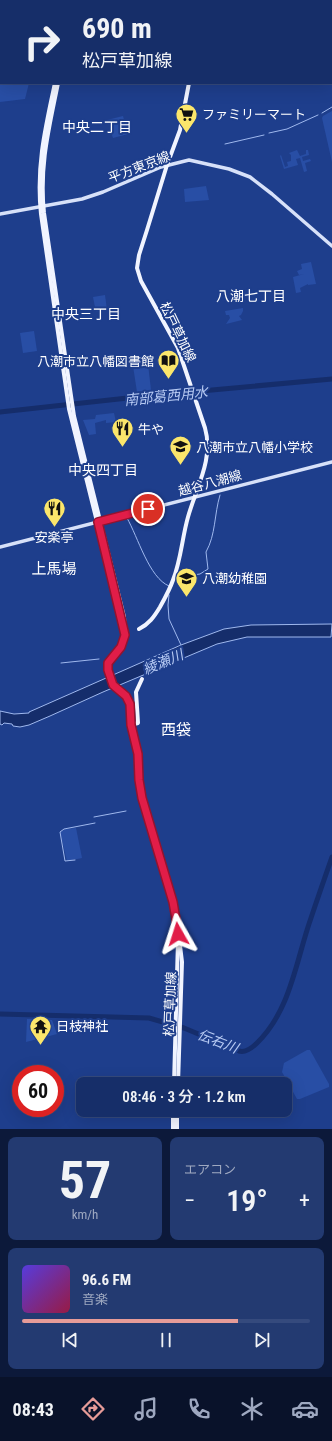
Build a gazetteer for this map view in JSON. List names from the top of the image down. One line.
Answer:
{"streets":{"main road":["平方東京線","松戸草加線","越谷八潮線"]},"crossings":[["平方東京線","松戸草加線"],["松戸草加線","越谷八潮線"]],"districts":["中央二丁目","八潮七丁目","中央三丁目","中央四丁目","上馬場","西袋"],"water":["南部葛西用水","綾瀬川","伝右川"],"places":{"supermarket":["ファミリーマート"],"library":["八潮市立八幡図書館"],"restaurant":["牛や","安楽亭"],"school or university":["八潮市立八幡小学校","八潮幼稚園"],"temple":["日枝神社"]},"page":{"turn":["690 m","松戸草加線"],"limit":"60","trip":"08:46 · 3 分 · 1.2 km","tile":[["57","km/h"],"エアコン"],"heat":["−","19°","+"],"song":["96.6 FM","音楽"],"tabs":"08:43"}}
